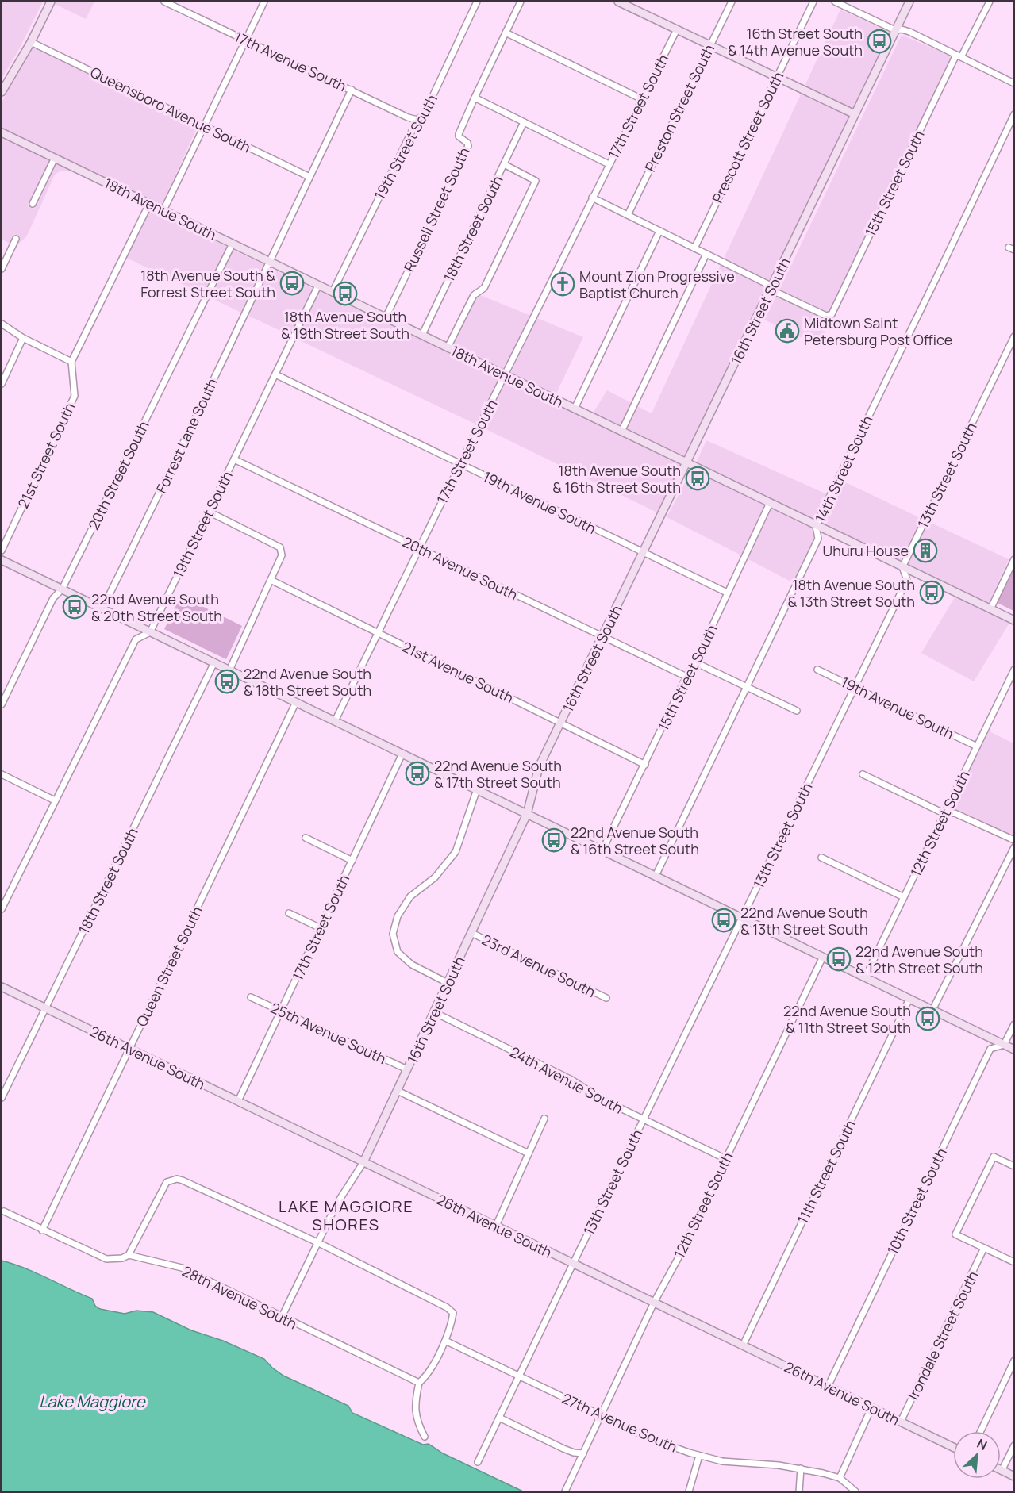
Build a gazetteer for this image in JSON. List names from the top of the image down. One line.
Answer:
{"streets":{"street":["17th Avenue South","17th Street South","Preston Street South","Queensboro Avenue South","Prescott Street South","19th Street South","15th Street South","18th Avenue South","Russell Street South","18th Street South","16th Street South","Forrest Lane South","21st Street South","14th Street South","20th Street South","13th Street South","19th Avenue South","20th Avenue South","21st Avenue South","12th Street South","23rd Avenue South","Queen Street South","25th Avenue South","26th Avenue South","24th Avenue South","11th Street South","10th Street South","28th Avenue South","Irondale Street South","27th Avenue South"]},"crossings":[["17th Avenue South","19th Street South"],["17th Street South","18th Avenue South"],["17th Street South","19th Avenue South"],["17th Street South","20th Avenue South"],["17th Street South","21st Avenue South"],["17th Street South","25th Avenue South"],["17th Street South","26th Avenue South"],["19th Street South","18th Avenue South"],["19th Street South","19th Avenue South"],["19th Street South","20th Avenue South"],["15th Street South","18th Avenue South"],["15th Street South","16th Street South"],["15th Street South","19th Avenue South"],["15th Street South","20th Avenue South"],["15th Street South","21st Avenue South"],["18th Avenue South","Russell Street South"],["18th Avenue South","18th Street South"],["18th Avenue South","16th Street South"],["18th Avenue South","Forrest Lane South"],["18th Avenue South","14th Street South"],["18th Avenue South","20th Street South"],["18th Avenue South","13th Street South"],["18th Street South","26th Avenue South"],["16th Street South","19th Avenue South"],["16th Street South","20th Avenue South"],["16th Street South","21st Avenue South"],["16th Street South","23rd Avenue South"],["16th Street South","25th Avenue South"],["16th Street South","26th Avenue South"],["16th Street South","24th Avenue South"],["16th Street South","28th Avenue South"],["13th Street South","19th Avenue South"],["13th Street South","26th Avenue South"],["13th Street South","24th Avenue South"],["13th Street South","27th Avenue South"],["19th Avenue South","12th Street South"],["12th Street South","26th Avenue South"],["12th Street South","24th Avenue South"],["12th Street South","27th Avenue South"],["Queen Street South","26th Avenue South"],["Queen Street South","28th Avenue South"],["26th Avenue South","11th Street South"],["26th Avenue South","10th Street South"],["26th Avenue South","Irondale Street South"]],"districts":["LAKE MAGGIORE SHORES"],"water":["Lake Maggiore"],"places":{"bus stop":["16th Street South & 14th Avenue South","18th Avenue South & Forrest Street South","18th Avenue South & 19th Street South","18th Avenue South & 16th Street South","18th Avenue South & 13th Street South","22nd Avenue South & 20th Street South","22nd Avenue South & 18th Street South","22nd Avenue South & 17th Street South","22nd Avenue South & 16th Street South","22nd Avenue South & 13th Street South","22nd Avenue South & 12th Street South","22nd Avenue South & 11th Street South"],"church":["Mount Zion Progressive Baptist Church"],"public building":["Midtown Saint Petersburg Post Office"],"building":["Uhuru House"]},"north":"top right"}
